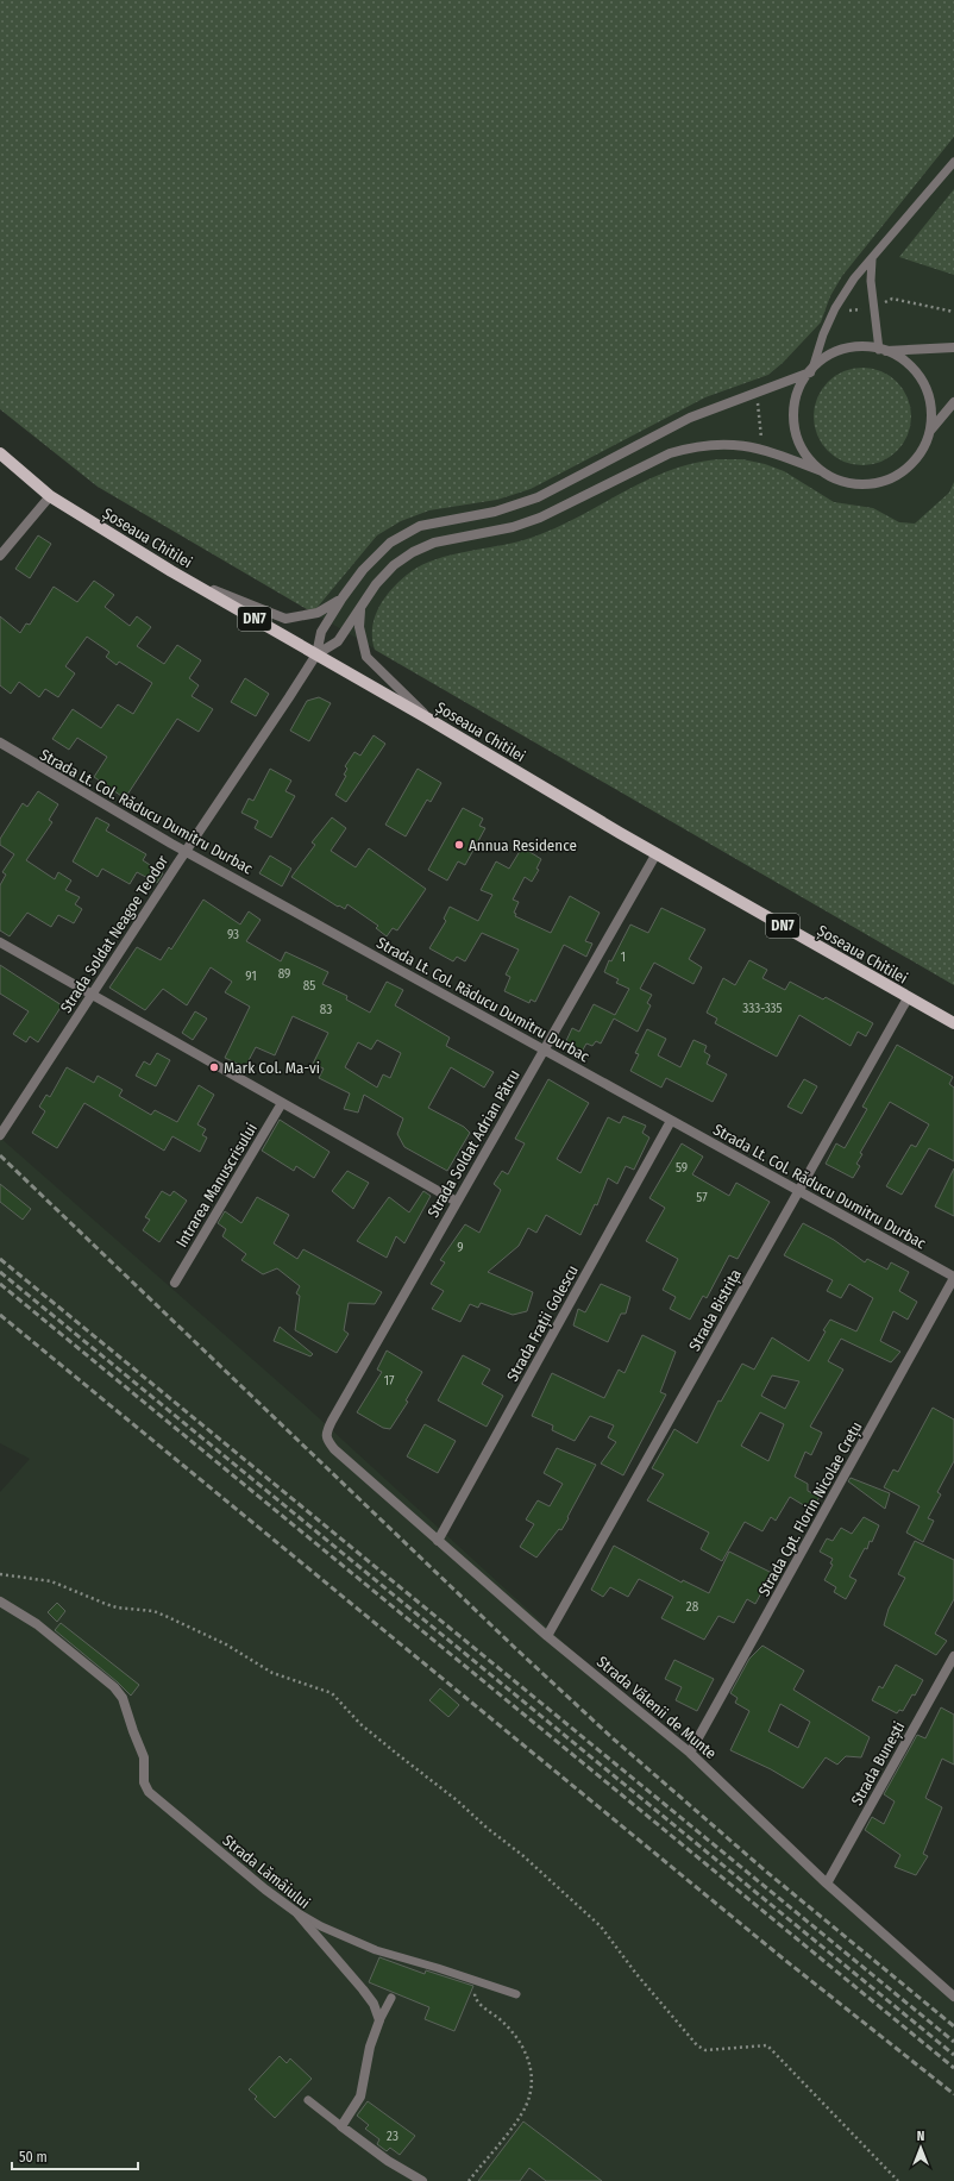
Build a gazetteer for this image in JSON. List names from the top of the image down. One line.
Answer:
{"streets":{"main road":["Șoseaua Chitilei","DN7"],"street":["Strada Lt. Col. Răducu Dumitru Durbac","Strada Soldat Neagoe Teodor","Strada Soldat Adrian Pătru","Intrarea Manuscrisului","Strada Bistrița","Strada Frații Golescu","Strada Cpt. Florin Nicolae Crețu","Strada Vălenii de Munte","Strada Bunești","Strada Lămâiului"]},"crossings":[["Șoseaua Chitilei","Strada Soldat Neagoe Teodor"],["Șoseaua Chitilei","Strada Soldat Adrian Pătru"],["Șoseaua Chitilei","Strada Bistrița"],["Strada Lt. Col. Răducu Dumitru Durbac","Strada Soldat Neagoe Teodor"],["Strada Lt. Col. Răducu Dumitru Durbac","Strada Soldat Adrian Pătru"],["Strada Lt. Col. Răducu Dumitru Durbac","Strada Bistrița"],["Strada Lt. Col. Răducu Dumitru Durbac","Strada Frații Golescu"],["Strada Lt. Col. Răducu Dumitru Durbac","Strada Cpt. Florin Nicolae Crețu"],["Strada Soldat Adrian Pătru","Strada Vălenii de Munte"],["Strada Bistrița","Strada Vălenii de Munte"],["Strada Frații Golescu","Strada Vălenii de Munte"],["Strada Cpt. Florin Nicolae Crețu","Strada Vălenii de Munte"],["Strada Vălenii de Munte","Strada Bunești"]],"places":["Annua Residence","Mark Col. Ma-vi"],"house_numbers":["93","1","89","91","85","333-335","83","59","57","9","17","28","23"],"scale_bar":"50 m","north":"top"}
